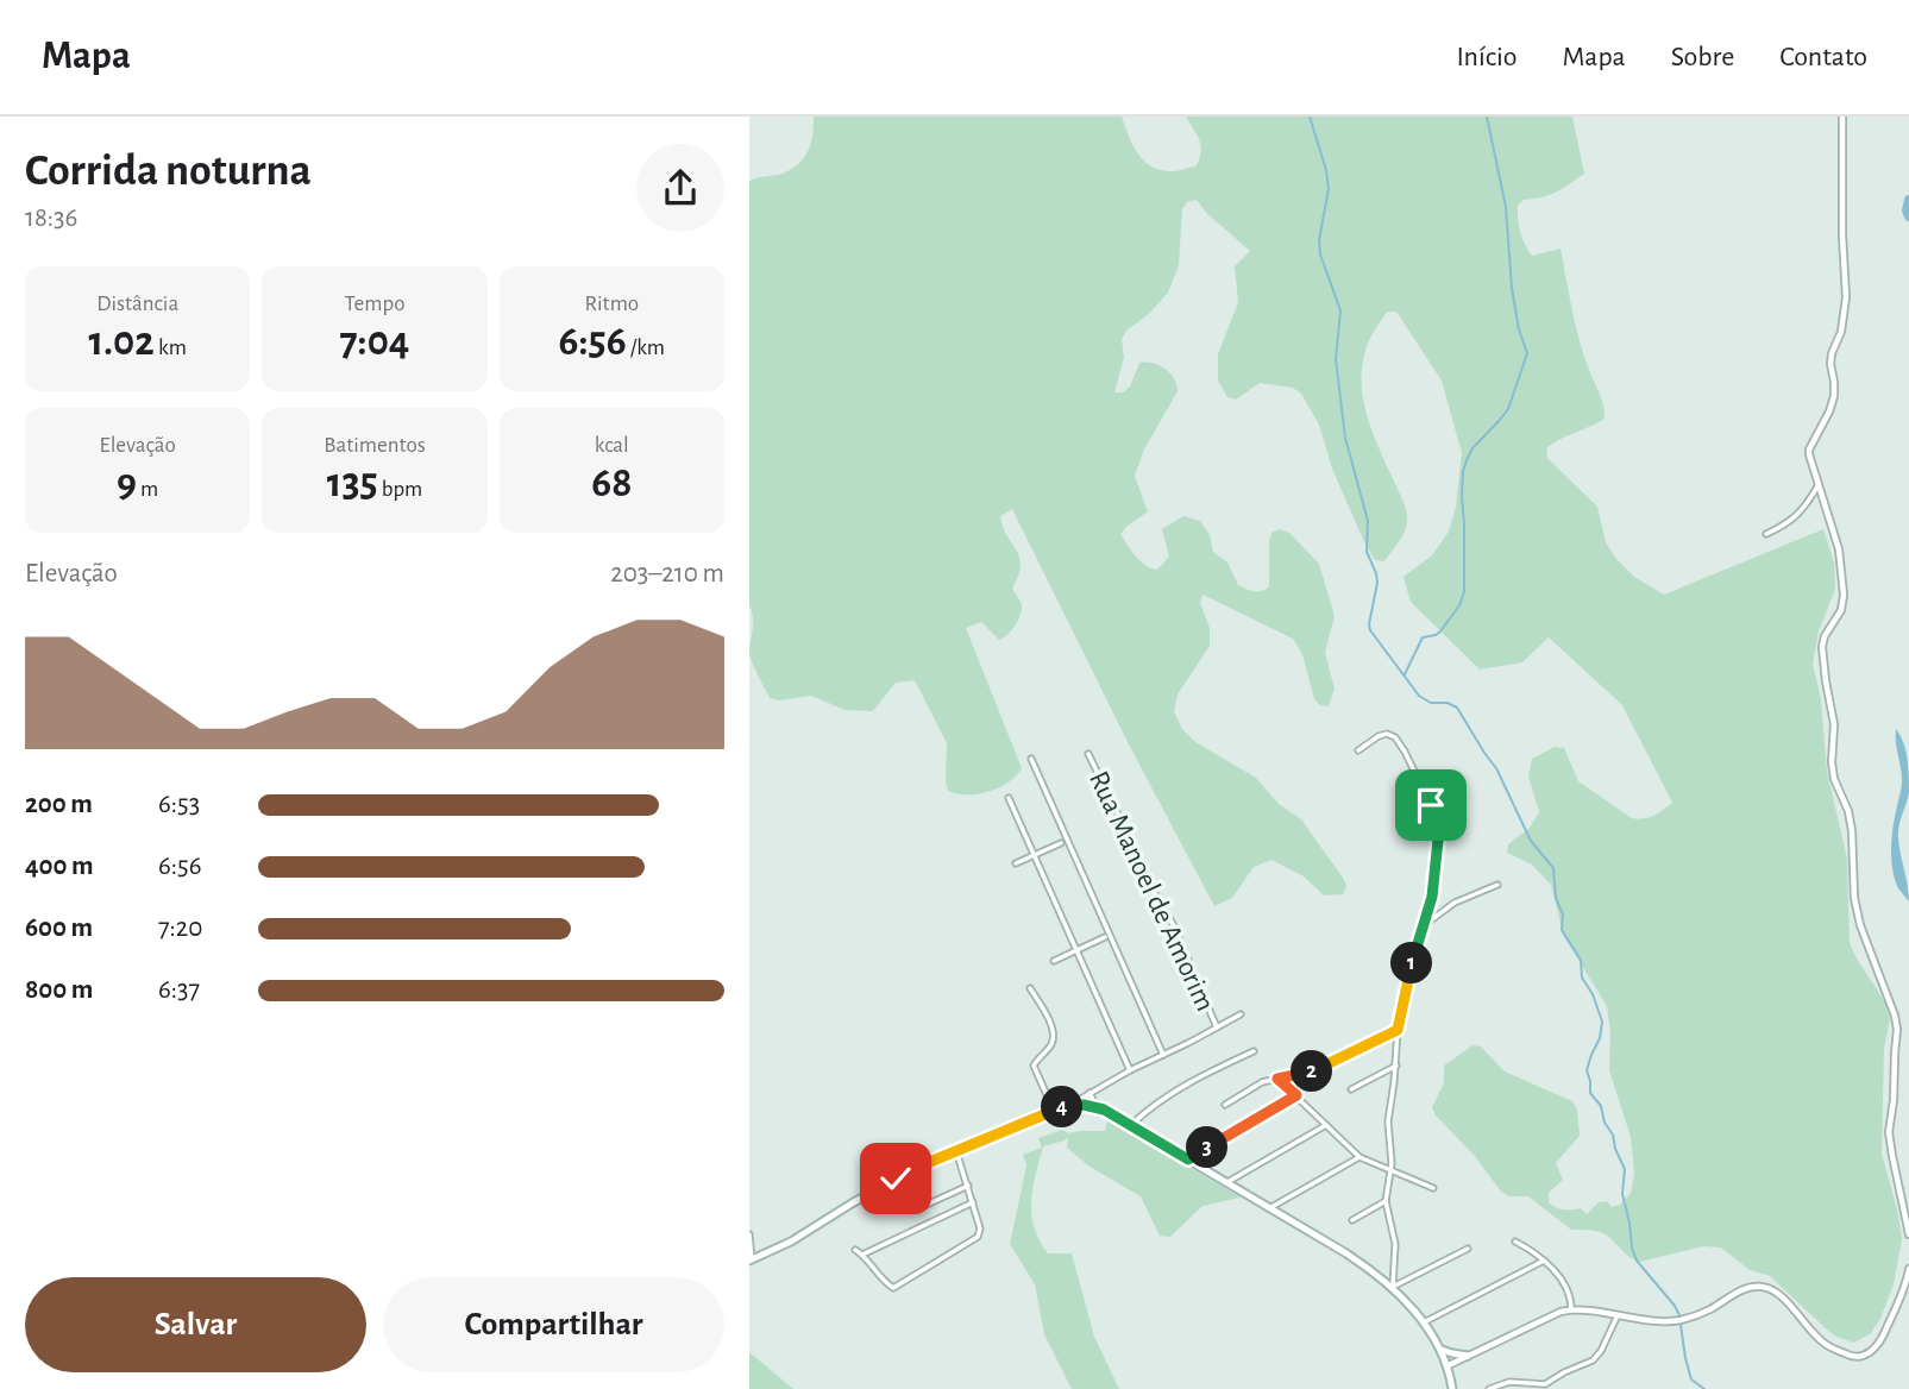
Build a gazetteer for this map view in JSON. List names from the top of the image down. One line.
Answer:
{"streets":{"street":["Rua Manoel de Amorim"]},"page":{"header":"Mapa","nav":["Início","Mapa","Sobre","Contato"],"heading":["Corrida noturna","18:36"],"stats":[["Distância","1.02 km"],["Tempo","7:04"],["Ritmo","6:56 /km"],["Elevação","9 m"],["Batimentos","135 bpm"],["kcal","68"]],"chart":["Elevação","203–210 m"],"list":[{"name":"200 m","note":"6:53"},{"name":"400 m","note":"6:56"},{"name":"600 m","note":"7:20"},{"name":"800 m","note":"6:37"}],"pins":["1","2","4","3"],"buttons":["Salvar","Compartilhar"]}}
